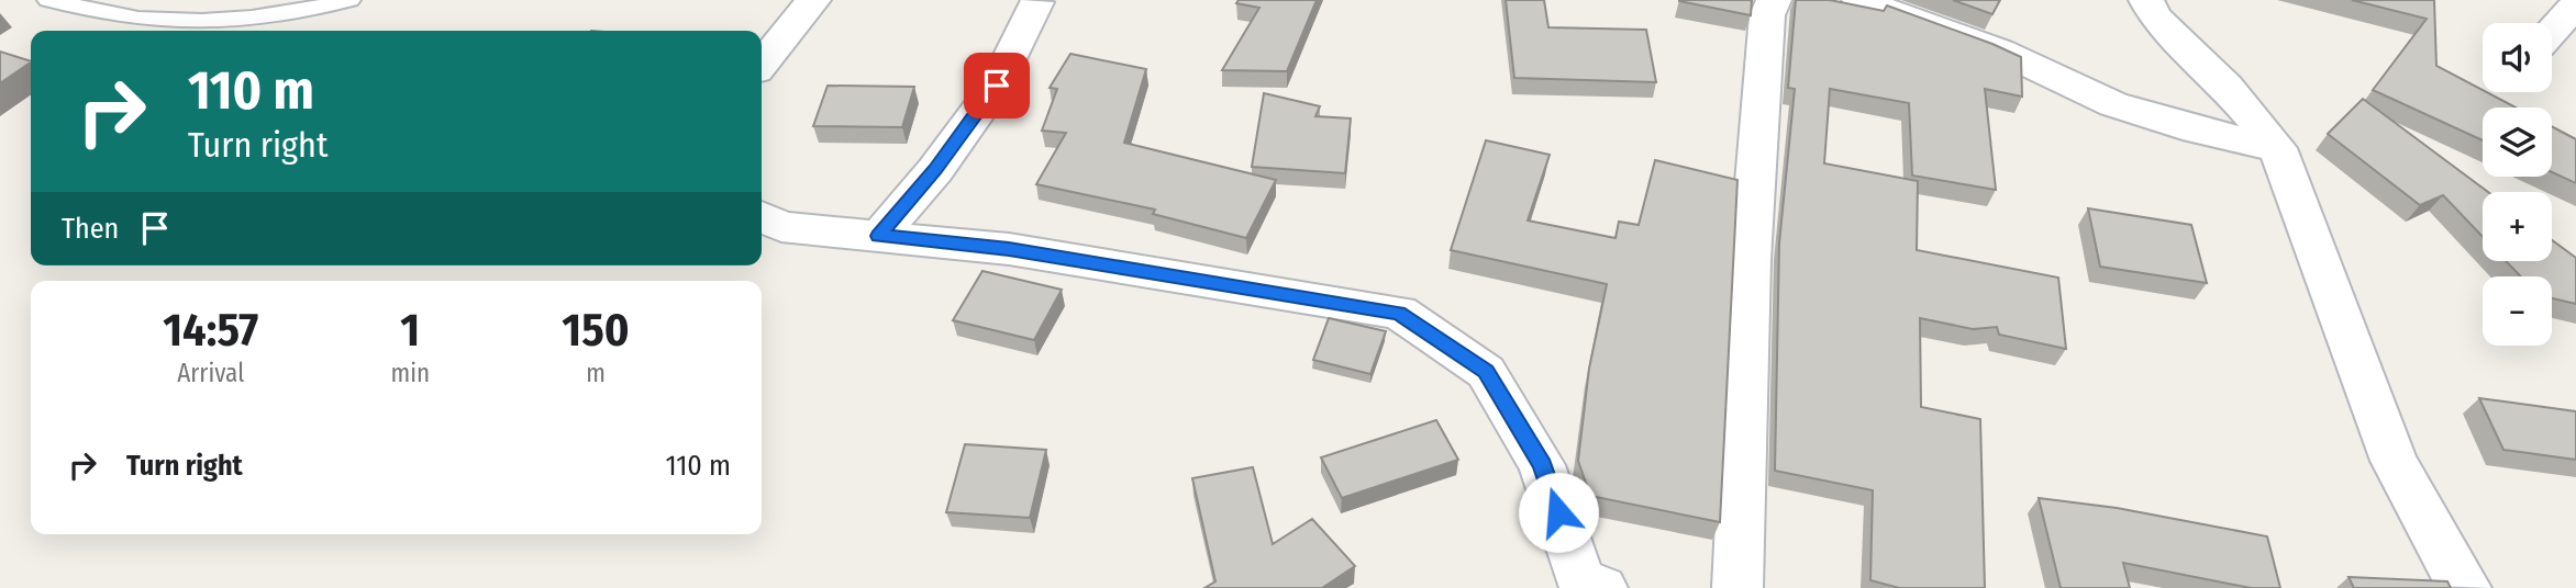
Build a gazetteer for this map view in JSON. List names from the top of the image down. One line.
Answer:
{"page":{"map_buttons":["+","−"],"turn":["110 m","Turn right"],"then":"Then","eta":["14:57","Arrival","1","min","150","m"],"list":[{"name":"Turn right","value":"110 m"}]}}
